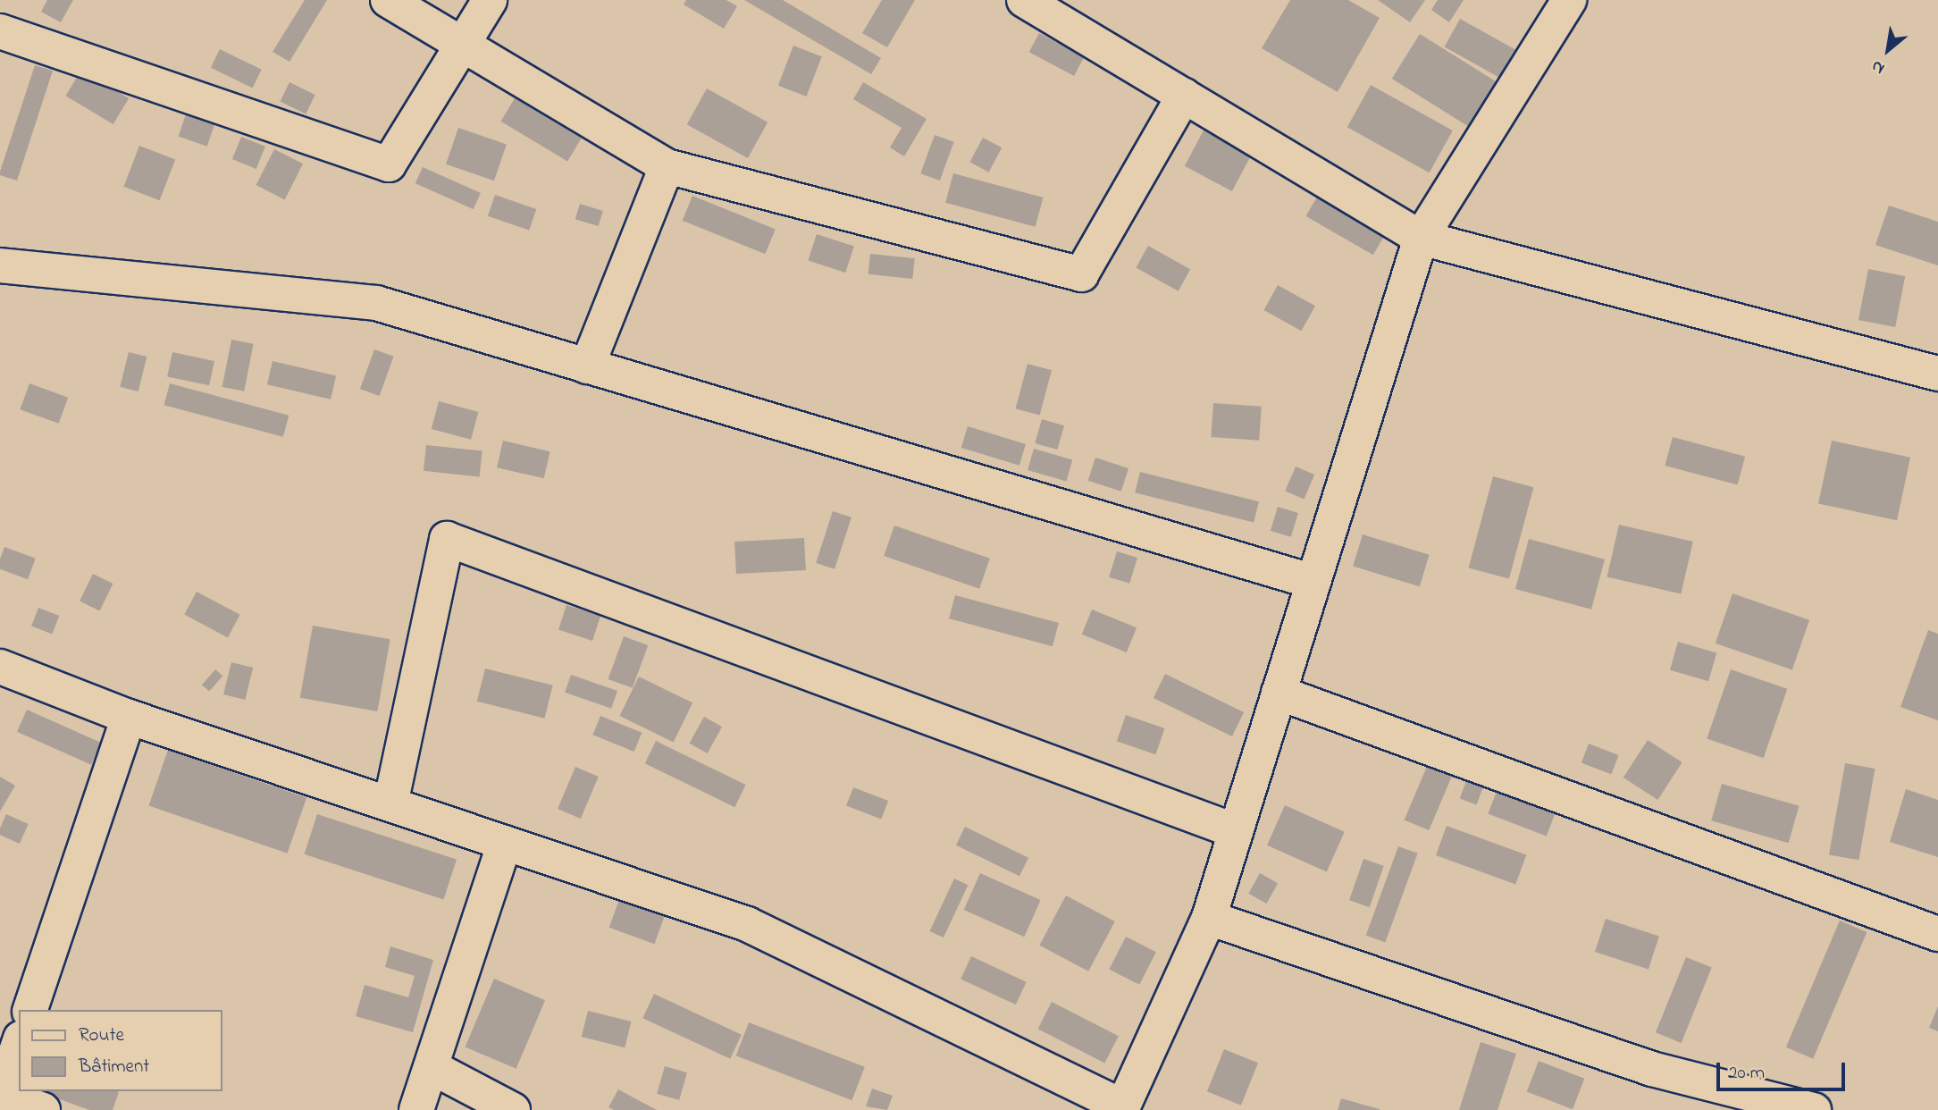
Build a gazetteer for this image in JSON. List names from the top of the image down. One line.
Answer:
{"legend":["Route","Bâtiment"],"scale_bar":"20 m","north":"bottom left"}
